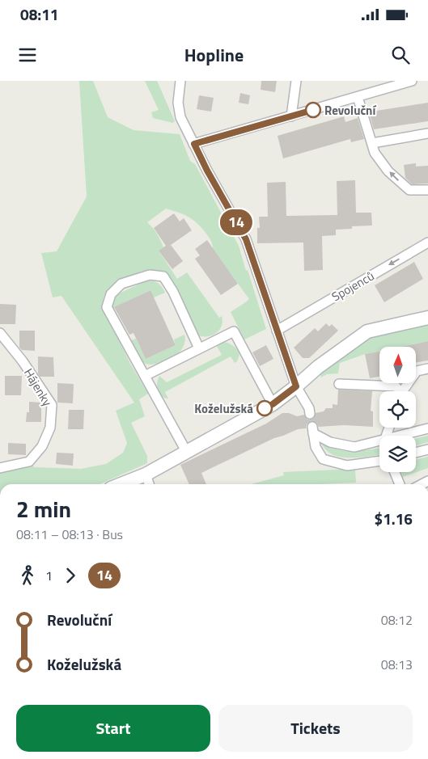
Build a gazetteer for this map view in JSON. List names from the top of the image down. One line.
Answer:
{"streets":{"street":["Spojenců","Hájenky"]},"one_way":["Spojenců"],"places":["Revoluční","Koželužská"],"lines":["bus line 14"],"north":"top","page":{"status":"08:11","header":"Hopline","on_map":"14","heading":["2 min","08:11 – 08:13 · Bus","$1.16"],"legs":["1","14"],"list":[{"name":"Revoluční","value":"08:12"},{"name":"Koželužská","value":"08:13"}],"buttons":["Start","Tickets"]}}
